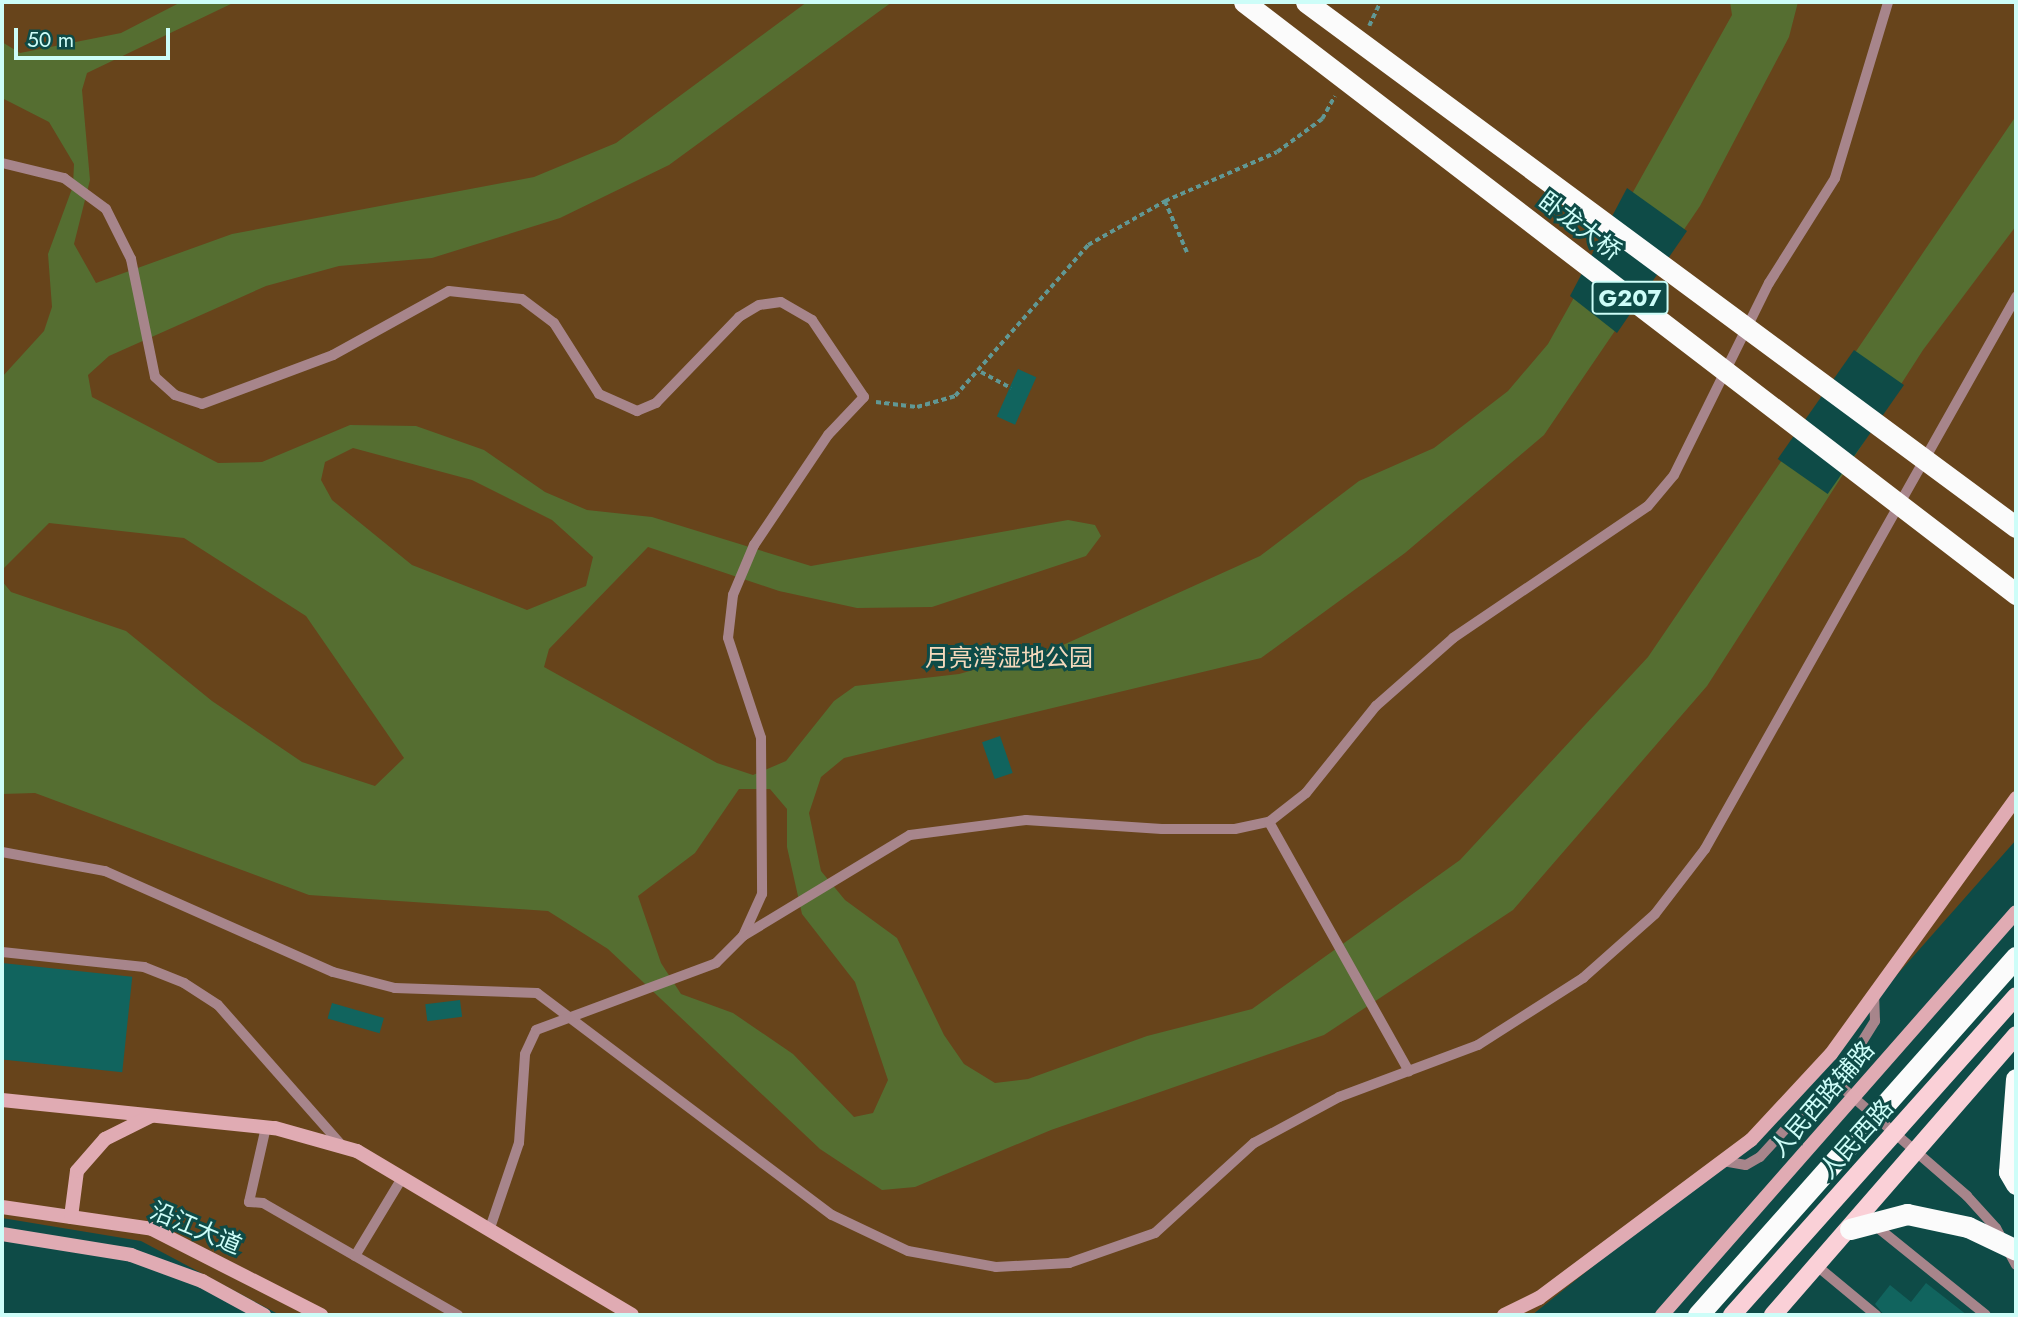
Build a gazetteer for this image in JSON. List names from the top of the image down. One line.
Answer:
{"streets":{"highway":["卧龙大桥","G207"],"main road":["人民西路"],"street":["人民西路辅路","沿江大道"]},"parks":["月亮湾湿地公园"],"scale_bar":"50 m"}
